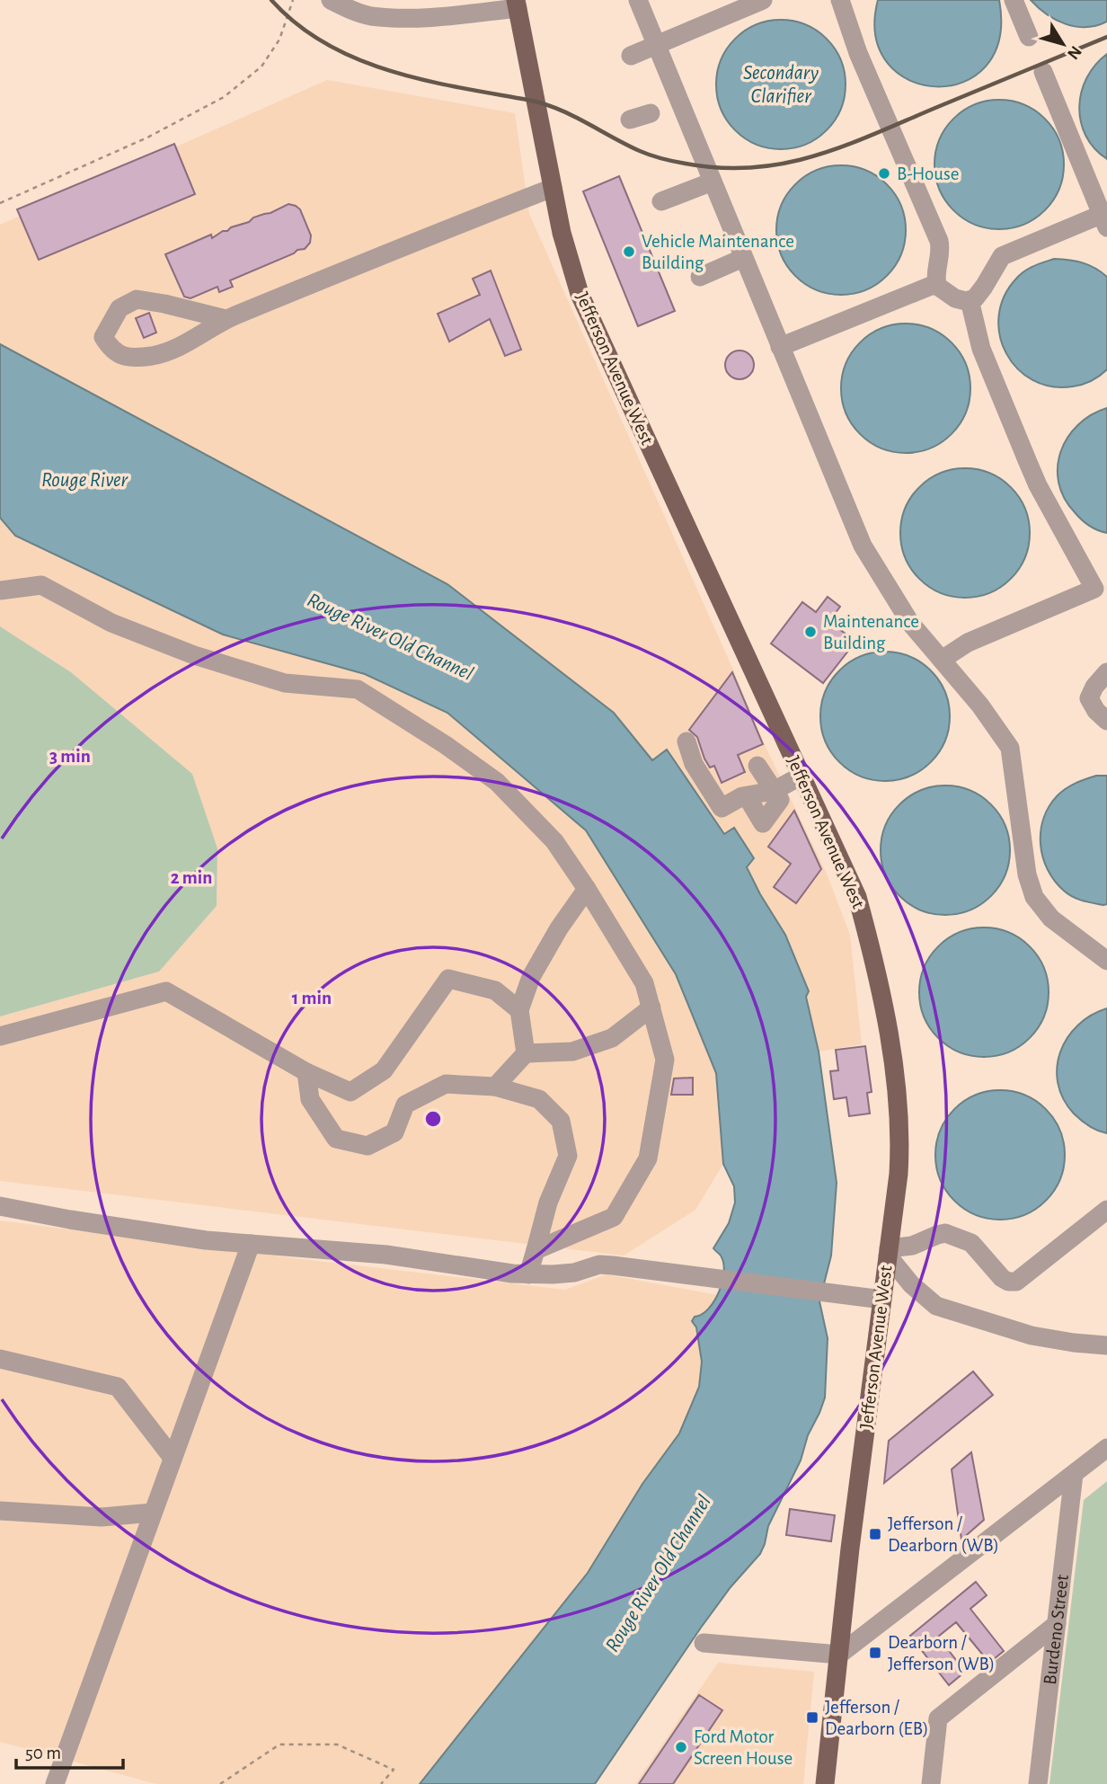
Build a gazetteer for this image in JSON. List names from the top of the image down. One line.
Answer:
{"streets":{"main road":["Jefferson Avenue West"],"street":["Burdeno Street"]},"water":["Secondary Clarifier","Rouge River","Rouge River Old Channel"],"places":{"other":["B-House","Vehicle Maintenance Building","Maintenance Building","Ford Motor Screen House"],"transit":["Jefferson / Dearborn (WB)","Dearborn / Jefferson (WB)","Jefferson / Dearborn (EB)"]},"scale_bar":"50 m","north":"bottom right","rings":["3 min","2 min","1 min"]}
